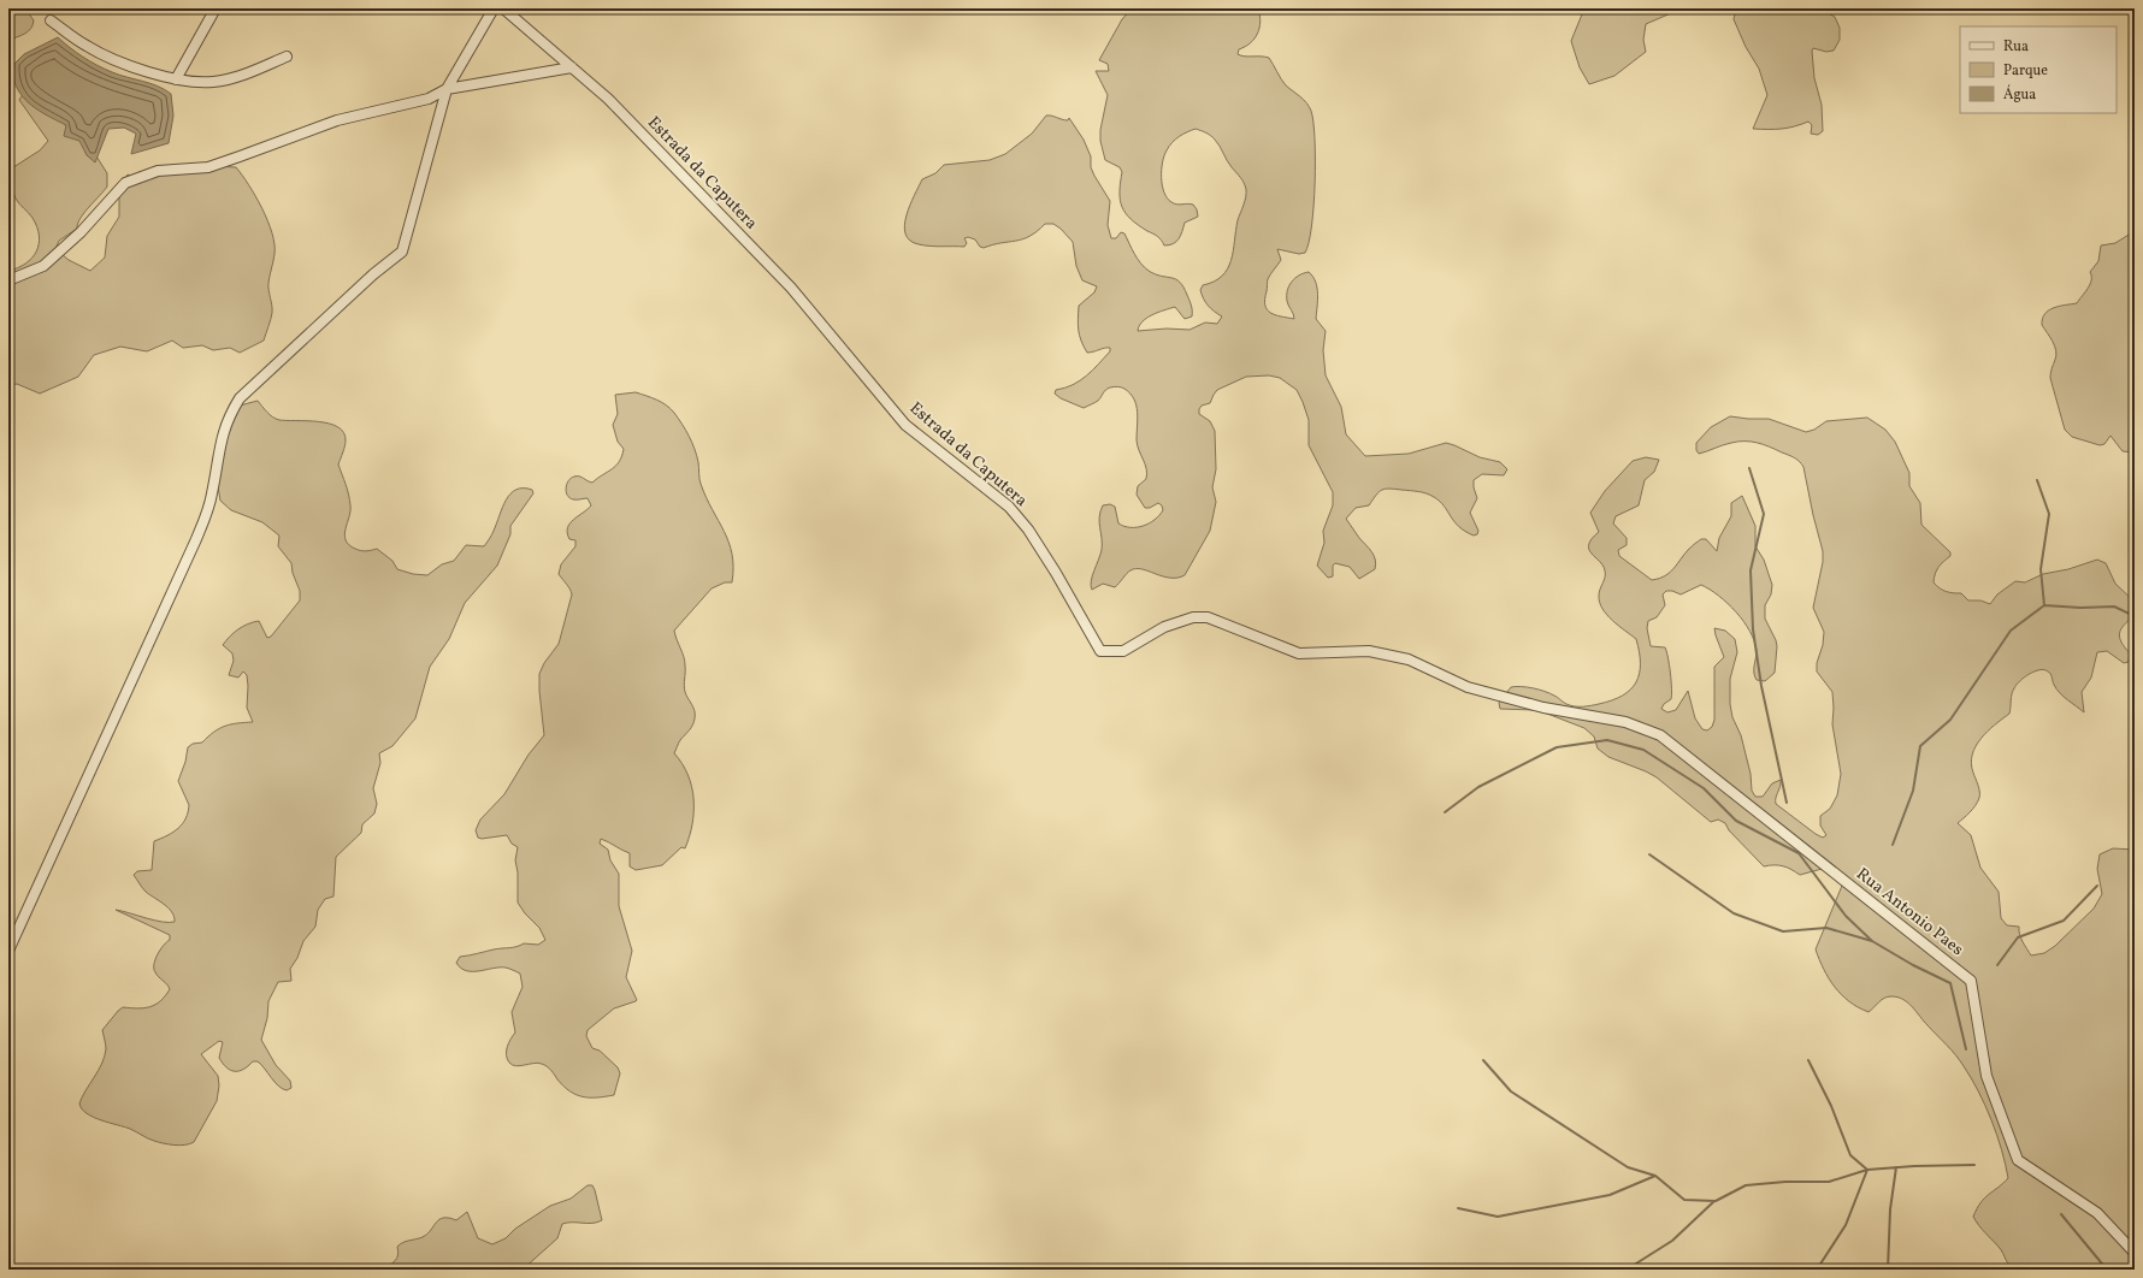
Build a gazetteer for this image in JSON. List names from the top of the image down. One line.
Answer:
{"streets":{"street":["Estrada da Caputera","Rua Antonio Paes"]},"crossings":[["Estrada da Caputera","Rua Antonio Paes"]],"legend":["Rua","Parque","Água"]}
